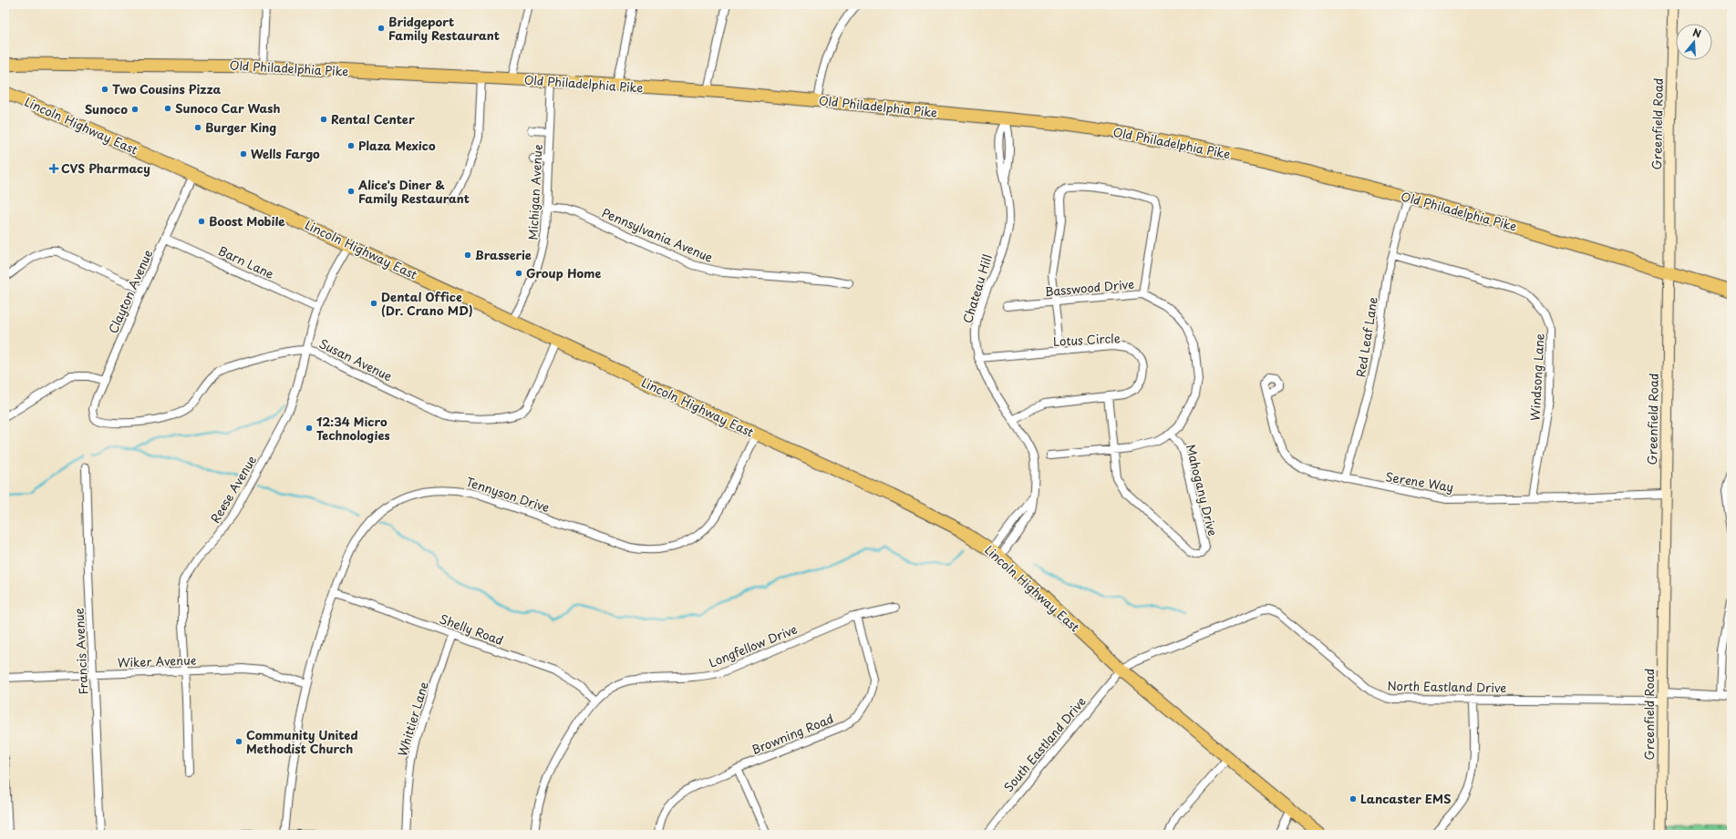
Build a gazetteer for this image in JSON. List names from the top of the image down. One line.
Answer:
{"streets":{"main road":["Old Philadelphia Pike","Greenfield Road","Lincoln Highway East"],"street":["Michigan Avenue","Pennsylvania Avenue","Barn Lane","Basswood Drive","Chateau Hill","Clayton Avenue","Red Leaf Lane","Lotus Circle","Susan Avenue","Windsong Lane","Serene Way","Reese Avenue","Mahogany Drive","Tennyson Drive","Shelly Road","Longfellow Drive","Francis Avenue","Wiker Avenue","North Eastland Drive","Whittier Lane","Browning Road","South Eastland Drive"]},"crossings":[["Old Philadelphia Pike","Greenfield Road"],["Old Philadelphia Pike","Michigan Avenue"],["Old Philadelphia Pike","Chateau Hill"],["Old Philadelphia Pike","Red Leaf Lane"],["Greenfield Road","Serene Way"],["Greenfield Road","North Eastland Drive"],["Lincoln Highway East","Michigan Avenue"],["Lincoln Highway East","Chateau Hill"],["Lincoln Highway East","Clayton Avenue"],["Lincoln Highway East","Susan Avenue"],["Lincoln Highway East","Reese Avenue"],["Lincoln Highway East","Tennyson Drive"],["Lincoln Highway East","North Eastland Drive"],["Lincoln Highway East","South Eastland Drive"],["Michigan Avenue","Pennsylvania Avenue"],["Barn Lane","Clayton Avenue"],["Barn Lane","Reese Avenue"],["Basswood Drive","Mahogany Drive"],["Chateau Hill","Lotus Circle"],["Clayton Avenue","Susan Avenue"],["Red Leaf Lane","Windsong Lane"],["Red Leaf Lane","Serene Way"],["Lotus Circle","Mahogany Drive"],["Susan Avenue","Reese Avenue"],["Windsong Lane","Serene Way"],["Reese Avenue","Wiker Avenue"],["Tennyson Drive","Shelly Road"],["Tennyson Drive","Wiker Avenue"],["Shelly Road","Longfellow Drive"],["Shelly Road","Whittier Lane"],["Longfellow Drive","Browning Road"],["Francis Avenue","Wiker Avenue"],["North Eastland Drive","South Eastland Drive"]],"places":{"other":["Bridgeport Family Restaurant","Two Cousins Pizza","Sunoco Car Wash","Sunoco","Rental Center","Burger King","Plaza Mexico","Wells Fargo","Alice's Diner & Family Restaurant","Boost Mobile","Brasserie","Group Home","Dental Office (Dr. Crano MD)","12:34 Micro Technologies","Community United Methodist Church","Lancaster EMS"],"health":["CVS Pharmacy"]},"north":"top"}
